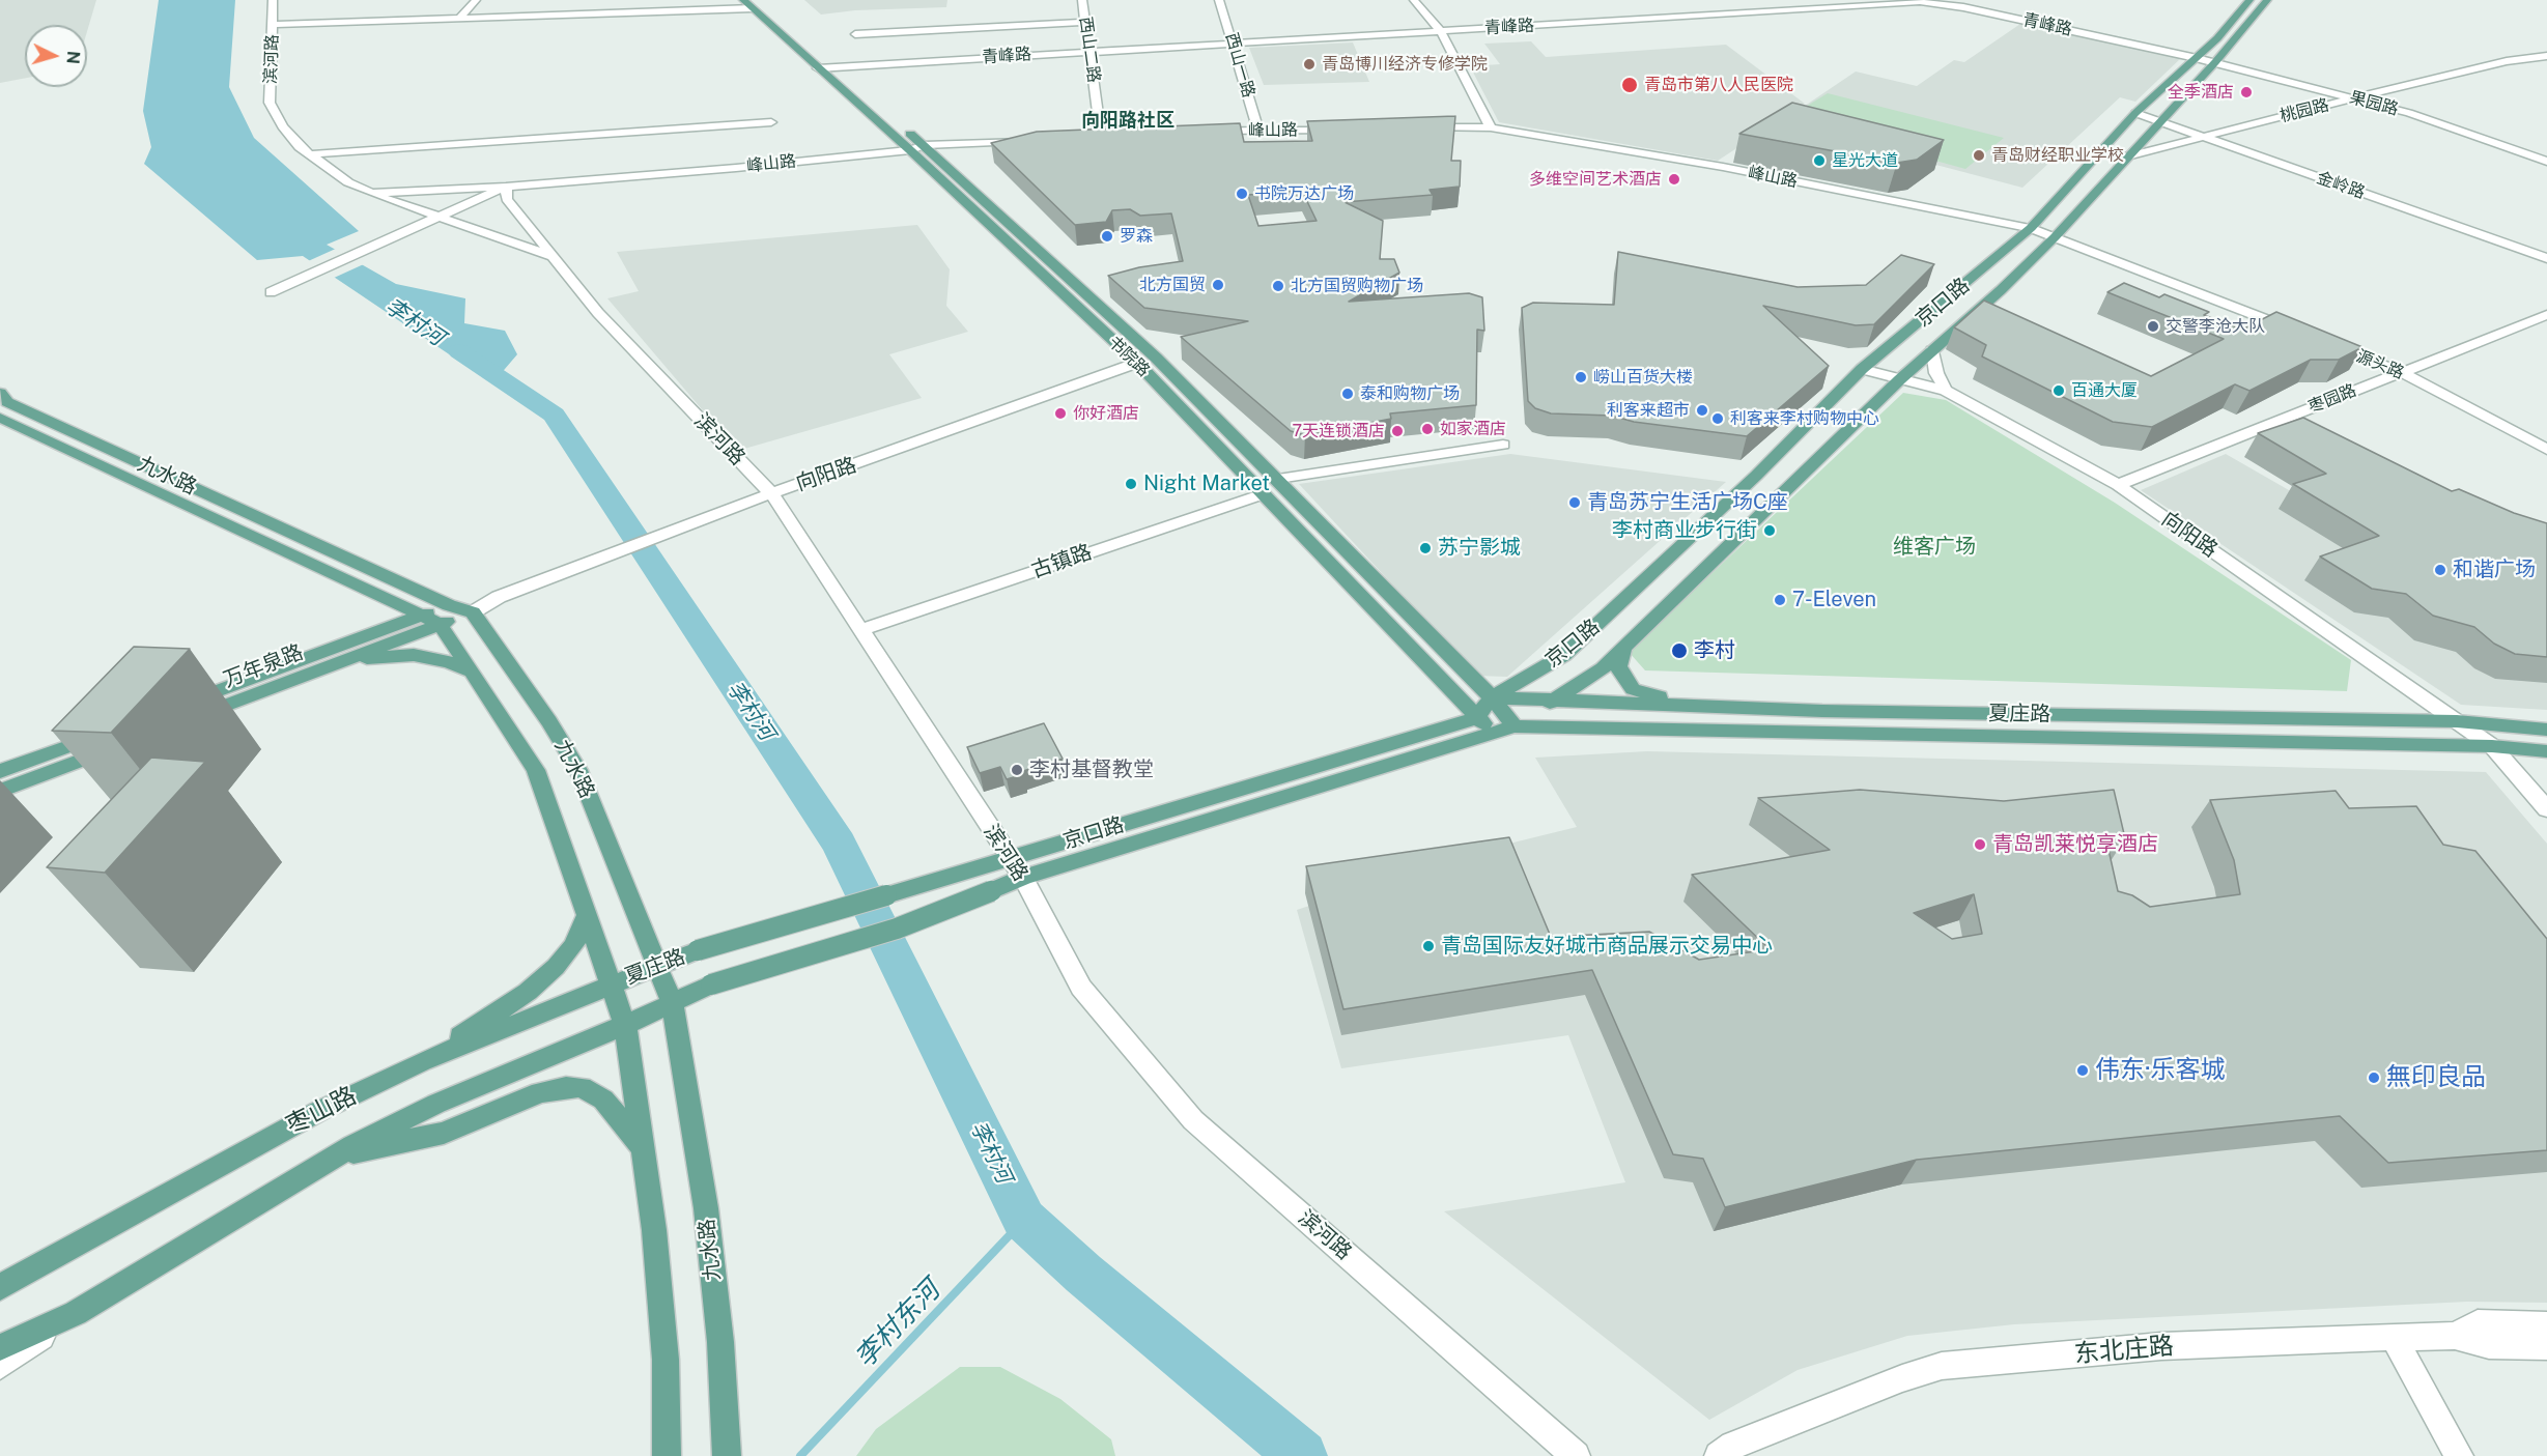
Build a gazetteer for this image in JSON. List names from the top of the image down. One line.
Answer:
{"streets":{"main road":["京口路","书院路","向阳路","九水路","万年泉路","夏庄路","枣山路"],"street":["青峰路","西山二路","滨河路","西山一路","果园路","桃园路","峰山路","金岭路","源头路","枣园路","古镇路","东北庄路"]},"crossings":[["青峰路","西山二路"],["青峰路","西山一路"],["青峰路","果园路"],["青峰路","京口路"],["青峰路","书院路"],["滨河路","峰山路"],["滨河路","京口路"],["滨河路","向阳路"],["滨河路","古镇路"],["西山一路","峰山路"],["果园路","桃园路"],["果园路","京口路"],["桃园路","金岭路"],["桃园路","京口路"],["峰山路","京口路"],["峰山路","书院路"],["金岭路","京口路"],["京口路","书院路"],["京口路","向阳路"],["京口路","夏庄路"],["书院路","向阳路"],["书院路","古镇路"],["书院路","夏庄路"],["源头路","枣园路"],["枣园路","向阳路"],["向阳路","九水路"],["向阳路","万年泉路"],["向阳路","夏庄路"],["九水路","万年泉路"],["九水路","夏庄路"],["九水路","枣山路"],["夏庄路","枣山路"]],"districts":["向阳路社区"],"water":["李村河","李村东河"],"parks":["维客广场"],"places":["青岛博川经济专修学院","青岛市第八人民医院","全季酒店","青岛财经职业学校","星光大道","多维空间艺术酒店","书院万达广场","罗森","北方国贸","北方国贸购物广场","交警李沧大队","崂山百货大楼","百通大厦","泰和购物广场","利客来超市","你好酒店","利客来李村购物中心","如家酒店","7天连锁酒店","Night Market","青岛苏宁生活广场C座","李村商业步行街","苏宁影城","和谐广场","7-Eleven","李村","李村基督教堂","青岛凯莱悦享酒店","青岛国际友好城市商品展示交易中心","伟东·乐客城","無印良品"],"north":"right"}
